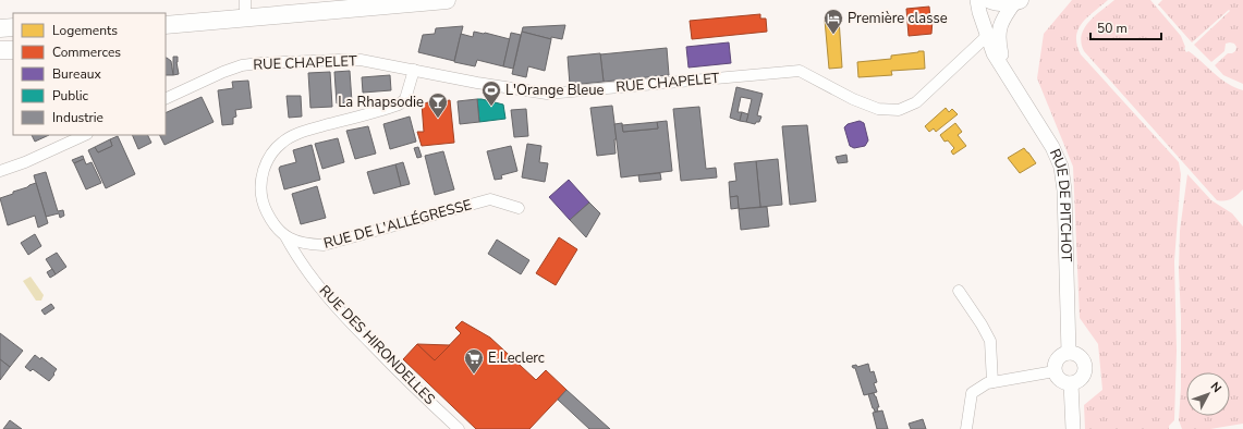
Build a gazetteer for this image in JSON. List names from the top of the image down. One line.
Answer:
{"streets":{"street":["RUE CHAPELET","RUE DE PITCHOT","RUE DE L'ALLÉGRESSE","RUE DES HIRONDELLES"]},"crossings":[["RUE CHAPELET","RUE DE PITCHOT"],["RUE CHAPELET","RUE DE L'ALLÉGRESSE"],["RUE DE L'ALLÉGRESSE","RUE DES HIRONDELLES"]],"places":{"hotel":["Première classe"],"sports":["L'Orange Bleue"],"bar":["La Rhapsodie"],"supermarket":["E.Leclerc"]},"legend":["Logements","Commerces","Bureaux","Public","Industrie"],"scale_bar":"50 m","north":"top right"}
